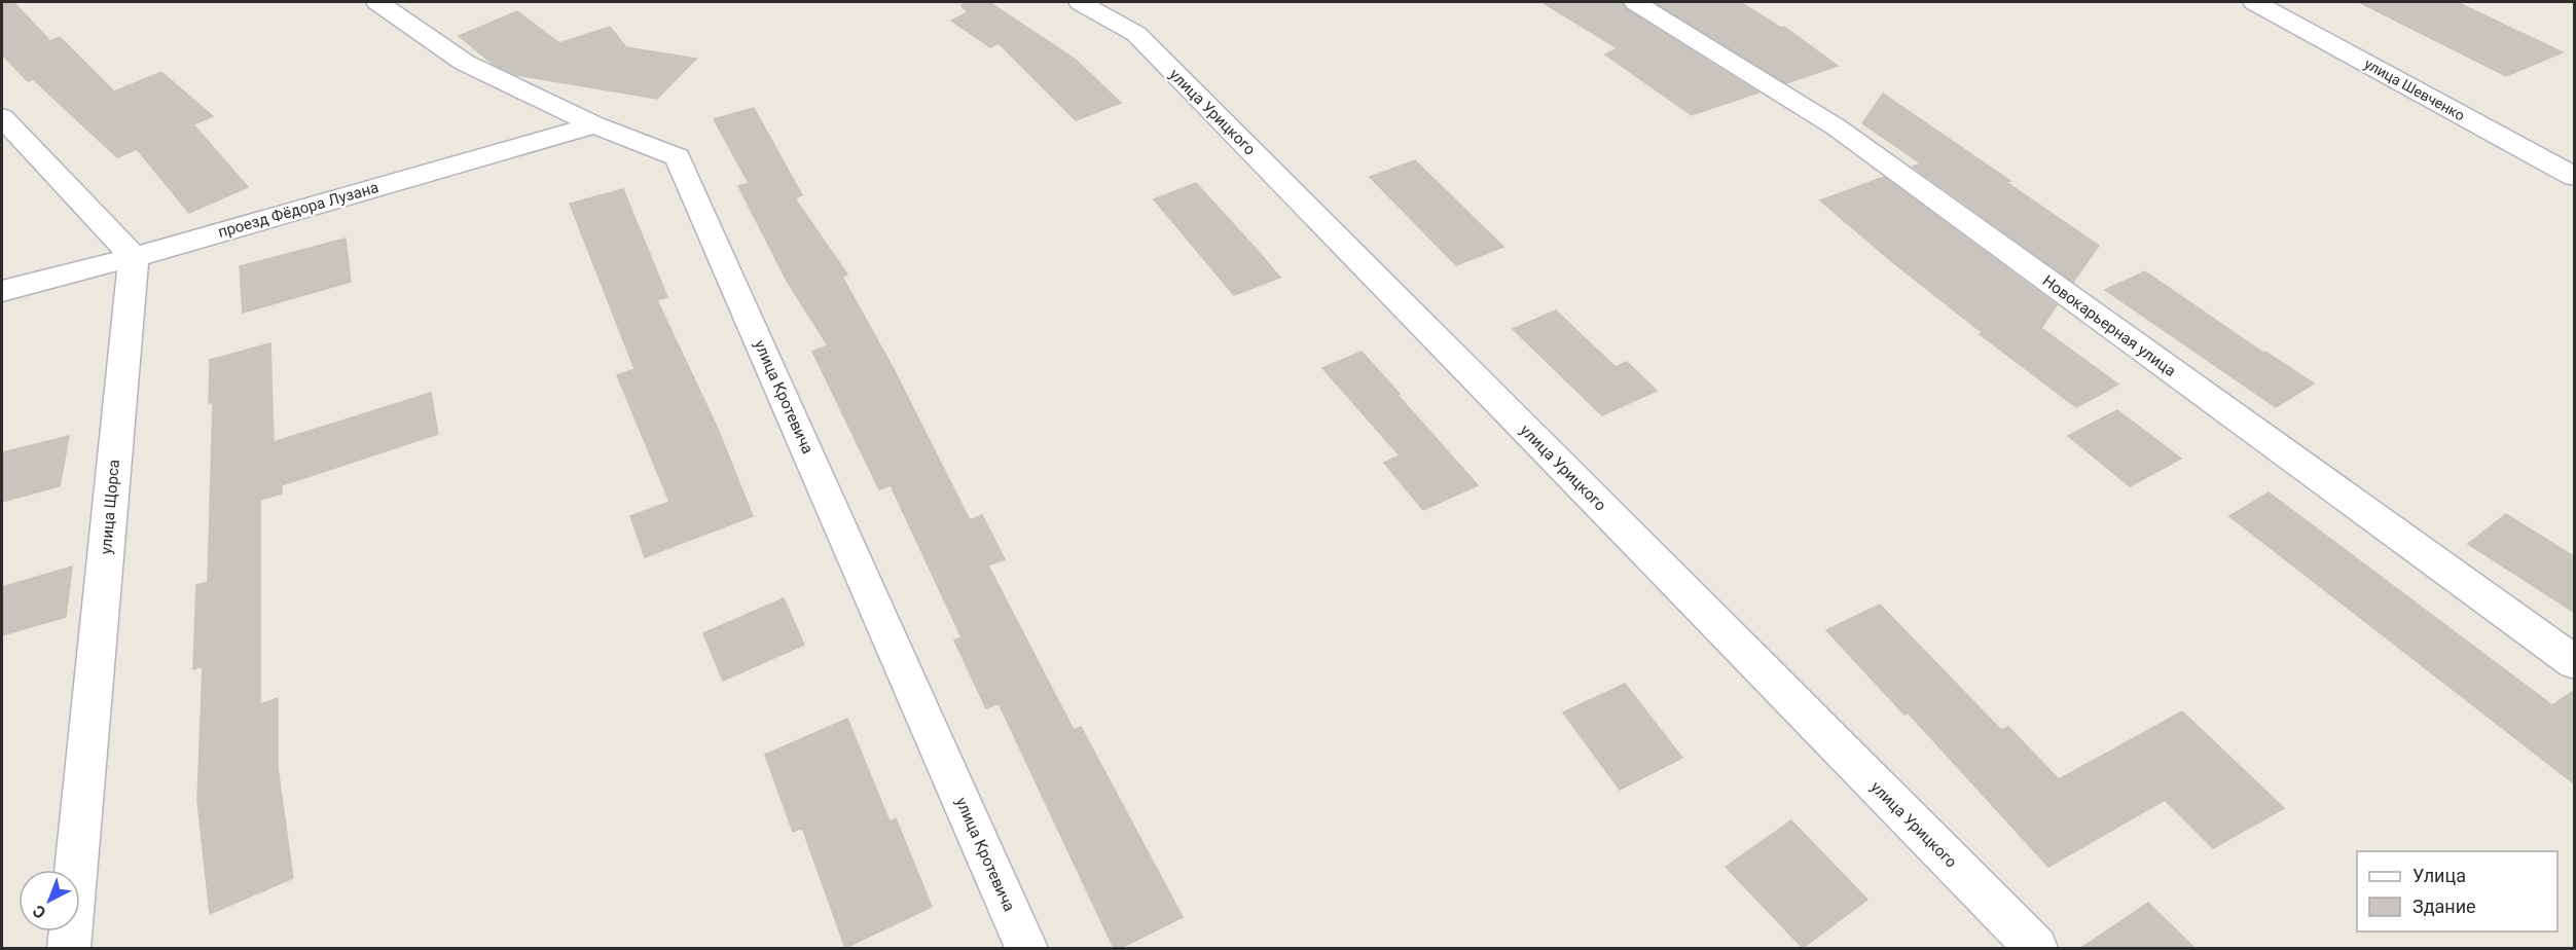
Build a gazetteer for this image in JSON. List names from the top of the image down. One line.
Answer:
{"streets":{"street":["улица Шевченко","улица Урицкого","проезд Фёдора Лузана","Новокарьерная улица","улица Кротевича","улица Щорса"]},"crossings":[["проезд Фёдора Лузана","улица Кротевича"],["проезд Фёдора Лузана","улица Щорса"]],"legend":["Улица","Здание"],"north":"bottom left"}
